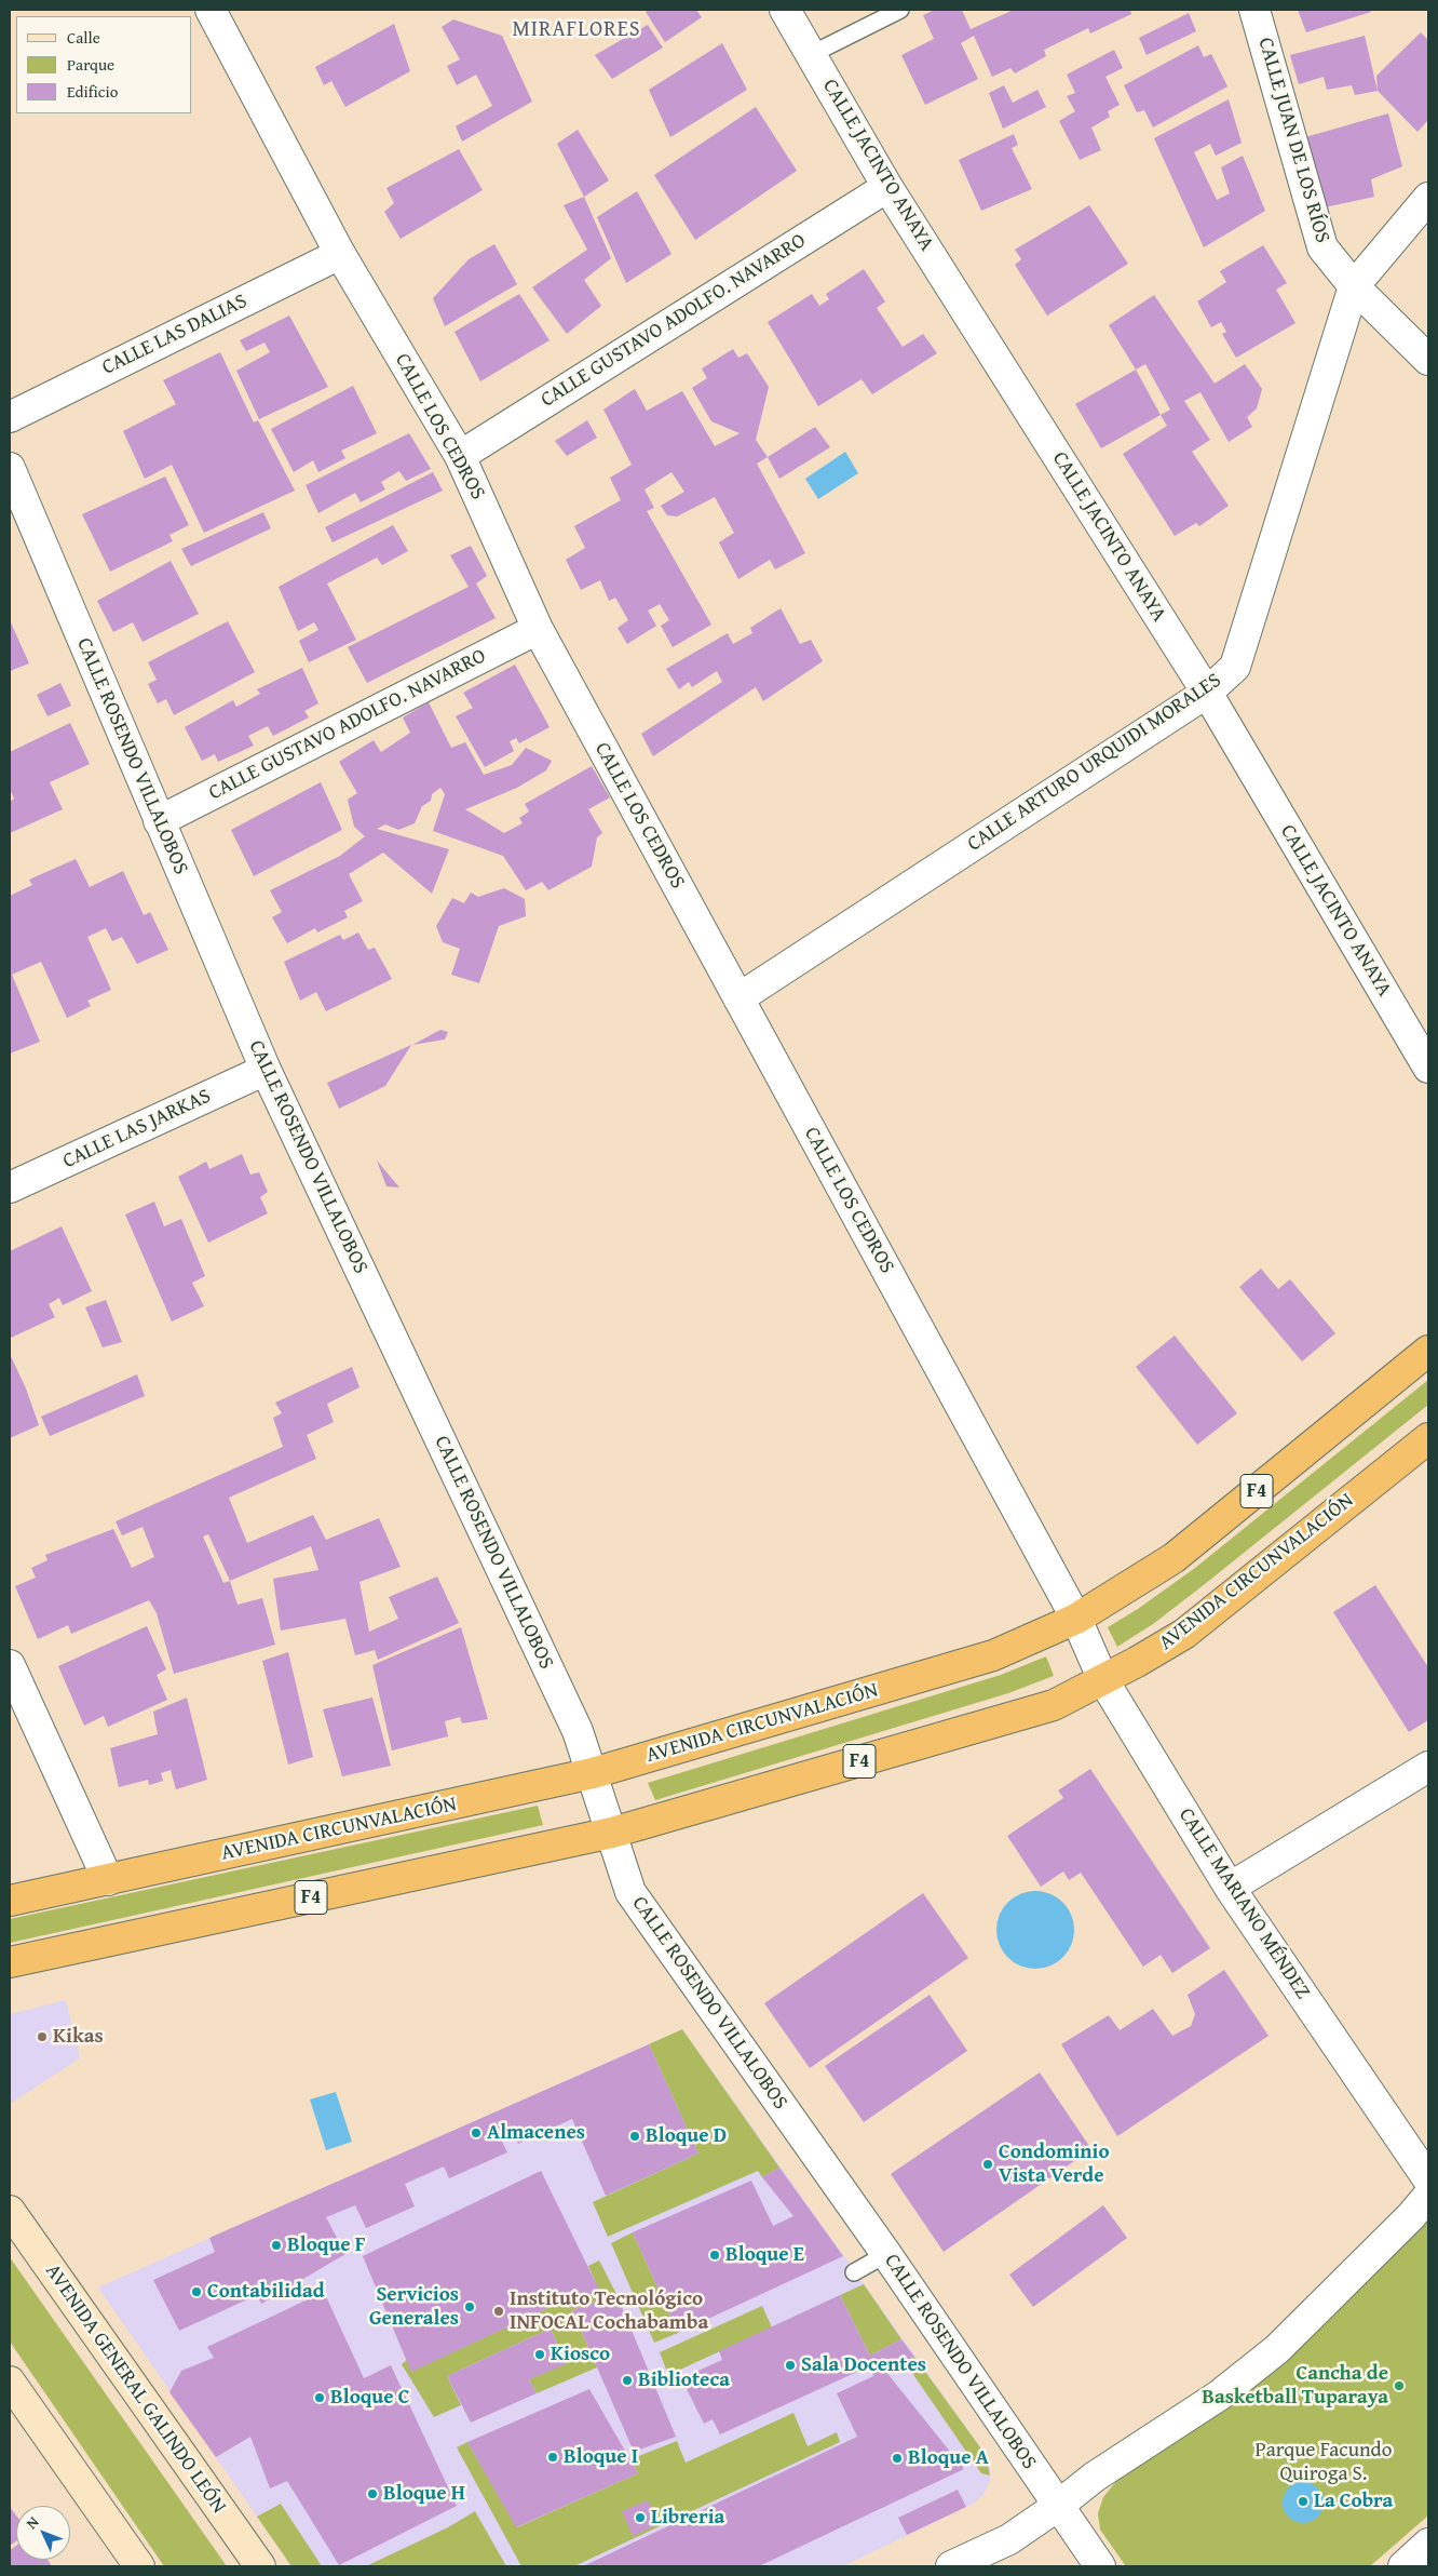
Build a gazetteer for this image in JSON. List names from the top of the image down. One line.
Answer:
{"streets":{"highway":["F4","AVENIDA CIRCUNVALACIÓN"],"main road":["AVENIDA GENERAL GALINDO LEÓN"],"street":["CALLE JUAN DE LOS RÍOS","CALLE JACINTO ANAYA","CALLE GUSTAVO ADOLFO. NAVARRO","CALLE LAS DALIAS","CALLE LOS CEDROS","CALLE ROSENDO VILLALOBOS","CALLE ARTURO URQUIDI MORALES","CALLE LAS JARKAS","CALLE MARIANO MÉNDEZ"]},"crossings":[["CALLE JUAN DE LOS RÍOS","CALLE ARTURO URQUIDI MORALES"],["CALLE JACINTO ANAYA","CALLE GUSTAVO ADOLFO. NAVARRO"],["CALLE JACINTO ANAYA","CALLE ARTURO URQUIDI MORALES"],["CALLE GUSTAVO ADOLFO. NAVARRO","CALLE LOS CEDROS"],["CALLE GUSTAVO ADOLFO. NAVARRO","CALLE ROSENDO VILLALOBOS"],["CALLE LAS DALIAS","CALLE LOS CEDROS"],["CALLE LOS CEDROS","CALLE ARTURO URQUIDI MORALES"],["CALLE LOS CEDROS","AVENIDA CIRCUNVALACIÓN"],["CALLE LOS CEDROS","CALLE MARIANO MÉNDEZ"],["CALLE ROSENDO VILLALOBOS","CALLE LAS JARKAS"],["CALLE ROSENDO VILLALOBOS","AVENIDA CIRCUNVALACIÓN"],["AVENIDA CIRCUNVALACIÓN","CALLE MARIANO MÉNDEZ"]],"districts":["MIRAFLORES"],"parks":["Parque Facundo Quiroga S."],"places":["Kikas","Almacenes","Bloque D","Condominio Vista Verde","Bloque F","Bloque E","Contabilidad","Servicios Generales","Instituto Tecnológico INFOCAL Cochabamba","Kiosco","Sala Docentes","Biblioteca","Cancha de Basketball Tuparaya","Bloque C","Bloque I","Bloque A","Bloque H","La Cobra","Libreria"],"legend":["Calle","Parque","Edificio"],"north":"top left"}
